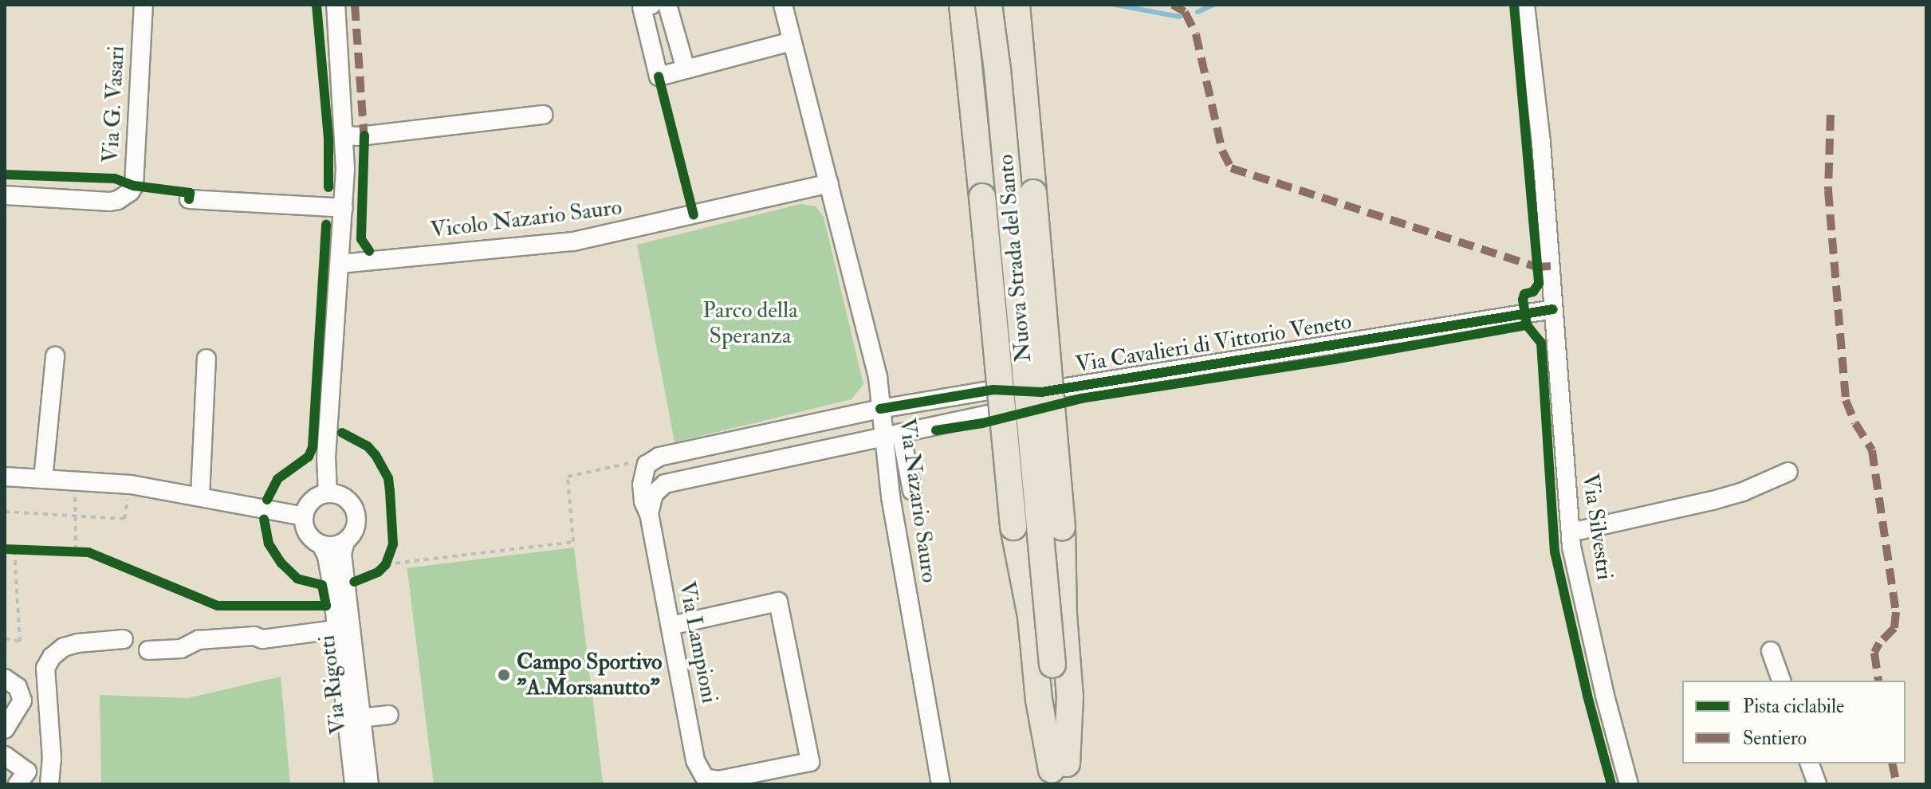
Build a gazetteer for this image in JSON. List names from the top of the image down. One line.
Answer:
{"streets":{"highway":["Nuova Strada del Santo"],"street":["Via G. Vasari","Vicolo Nazario Sauro","Via Cavalieri di Vittorio Veneto","Via Nazario Sauro","Via Silvestri","Via Lampioni","Via Rigotti"]},"crossings":[["Vicolo Nazario Sauro","Via Nazario Sauro"],["Via Cavalieri di Vittorio Veneto","Via Nazario Sauro"],["Via Cavalieri di Vittorio Veneto","Via Silvestri"],["Via Cavalieri di Vittorio Veneto","Via Lampioni"]],"parks":["Parco della Speranza"],"places":["Campo Sportivo \"A.Morsanutto\""],"legend":["Pista ciclabile","Sentiero"]}
